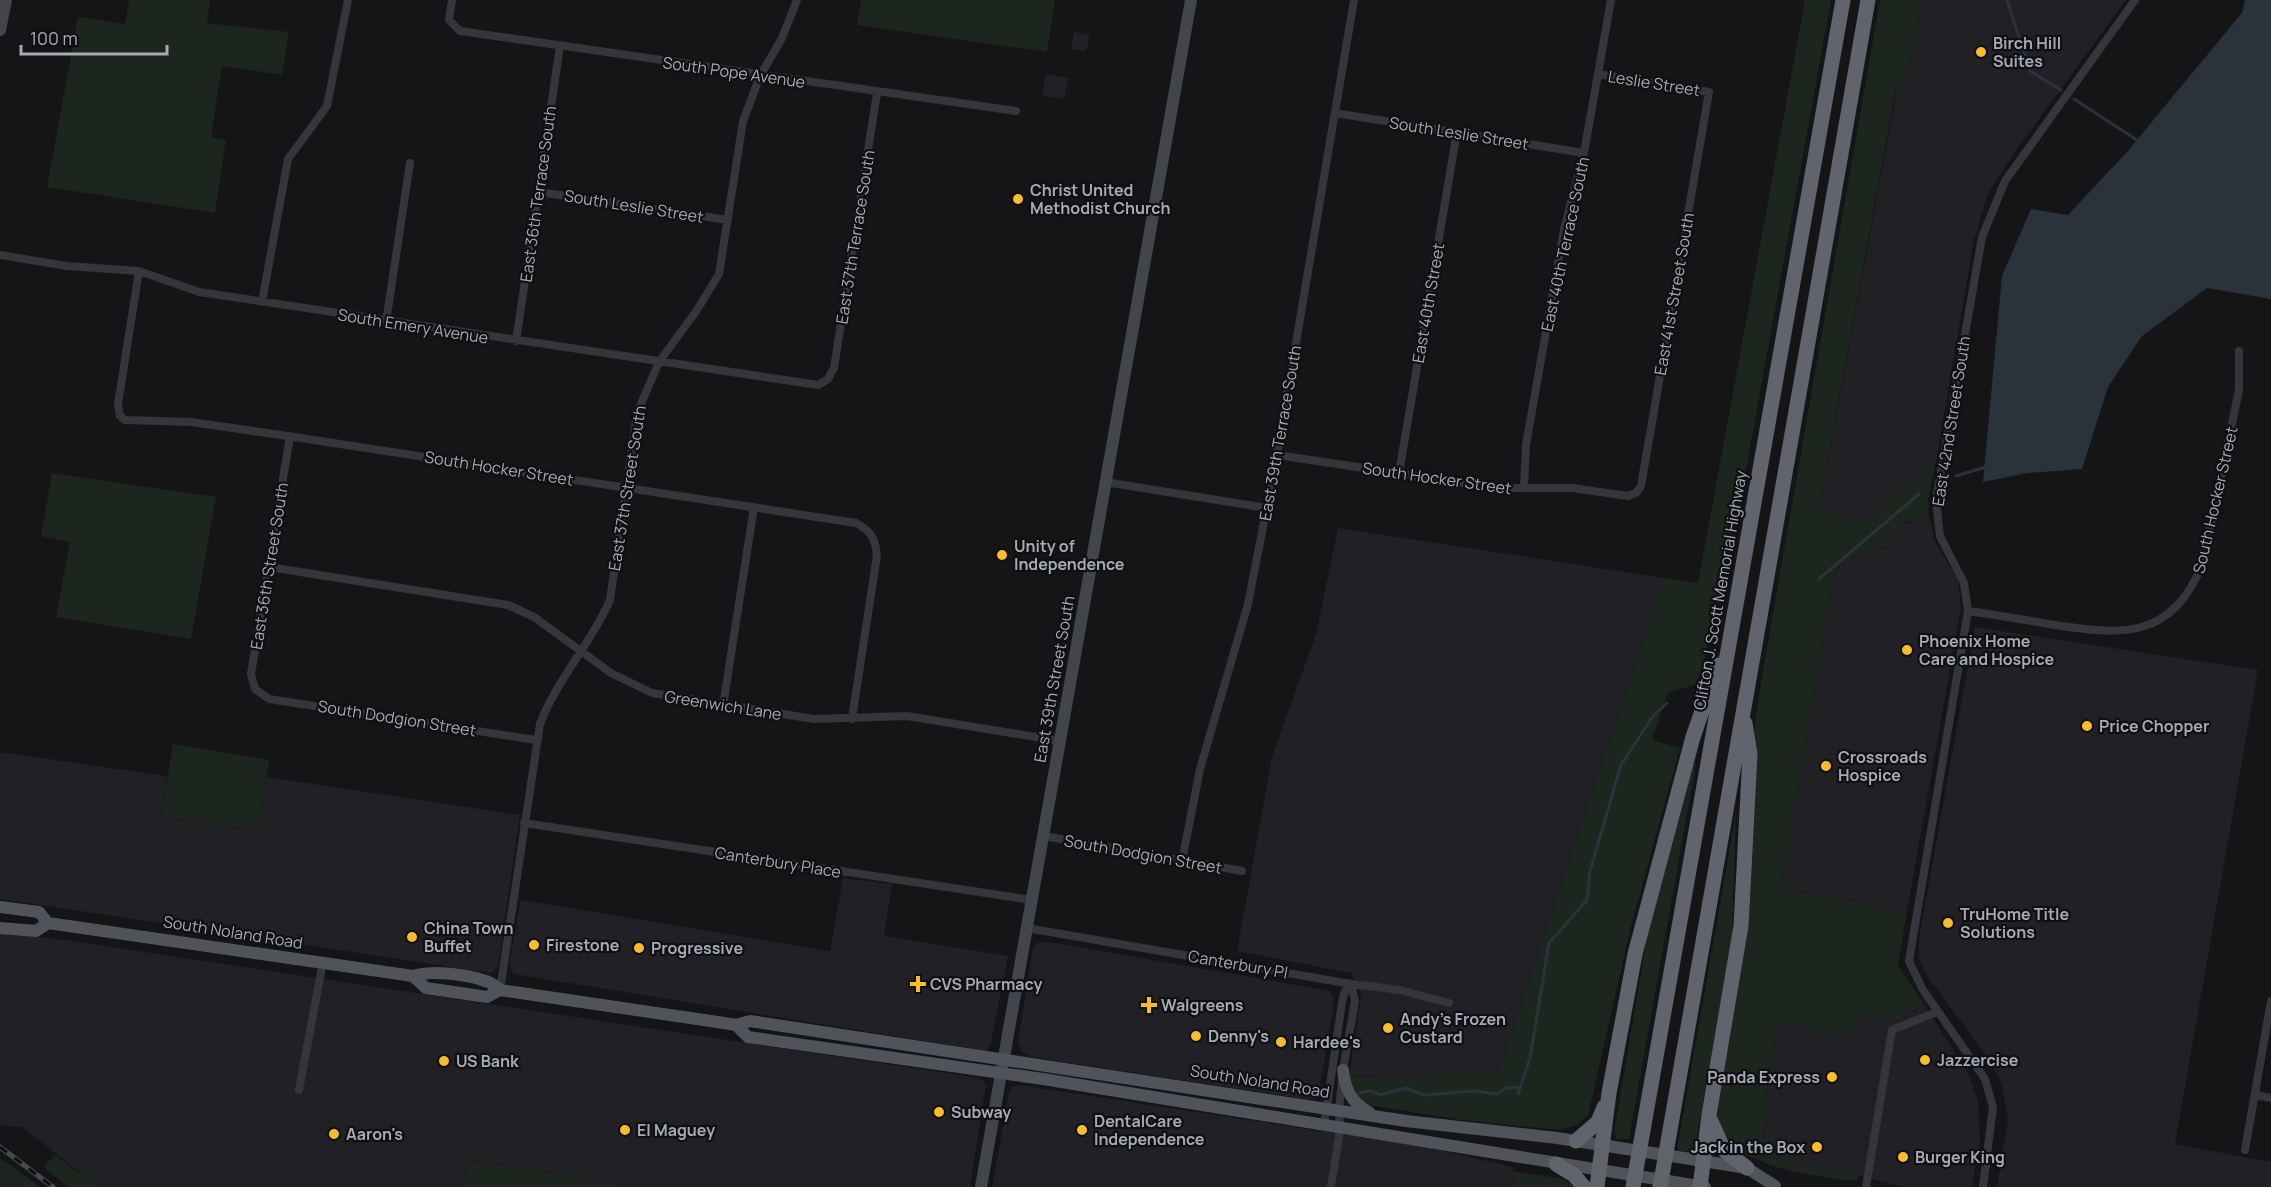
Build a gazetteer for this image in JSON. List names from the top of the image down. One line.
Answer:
{"streets":{"highway":["Clifton J. Scott Memorial Highway"],"main road":["East 39th Street South","South Noland Road"],"street":["South Pope Avenue","Leslie Street","South Leslie Street","East 36th Terrace South","East 37th Terrace South","East 40th Terrace South","East 41st Street South","East 40th Street","South Emery Avenue","East 42nd Street South","East 39th Terrace South","South Hocker Street","East 37th Street South","East 36th Street South","Greenwich Lane","South Dodgion Street","Canterbury Place","Canterbury Pl"]},"crossings":[["South Pope Avenue","East 36th Terrace South"],["South Pope Avenue","East 37th Terrace South"],["South Pope Avenue","East 37th Street South"],["Leslie Street","East 40th Terrace South"],["Leslie Street","East 41st Street South"],["South Leslie Street","East 36th Terrace South"],["South Leslie Street","East 40th Terrace South"],["South Leslie Street","East 40th Street"],["South Leslie Street","East 39th Terrace South"],["South Leslie Street","East 37th Street South"],["East 36th Terrace South","South Emery Avenue"],["East 37th Terrace South","South Emery Avenue"],["East 40th Terrace South","South Hocker Street"],["East 41st Street South","South Hocker Street"],["East 40th Street","South Hocker Street"],["South Emery Avenue","South Hocker Street"],["South Emery Avenue","East 37th Street South"],["East 42nd Street South","South Hocker Street"],["East 39th Terrace South","South Hocker Street"],["East 39th Terrace South","South Dodgion Street"],["South Hocker Street","East 37th Street South"],["South Hocker Street","East 36th Street South"],["South Hocker Street","Greenwich Lane"],["East 37th Street South","Greenwich Lane"],["East 37th Street South","South Dodgion Street"],["East 37th Street South","Canterbury Place"],["East 37th Street South","South Noland Road"],["East 36th Street South","Greenwich Lane"],["East 36th Street South","South Dodgion Street"],["East 39th Street South","Greenwich Lane"],["East 39th Street South","South Dodgion Street"],["East 39th Street South","Canterbury Place"],["East 39th Street South","South Noland Road"],["East 39th Street South","Canterbury Pl"]],"places":{"other":["Birch Hill Suites","Christ United Methodist Church","Unity of Independence","Phoenix Home Care and Hospice","Price Chopper","Crossroads Hospice","TruHome Title Solutions","China Town Buffet","Firestone","Progressive","Andy's Frozen Custard","Denny's","Hardee's","Jazzercise","US Bank","Panda Express","Subway","El Maguey","DentalCare Independence","Aaron's","Jack in the Box","Burger King"],"health":["CVS Pharmacy","Walgreens"]},"scale_bar":"100 m"}
